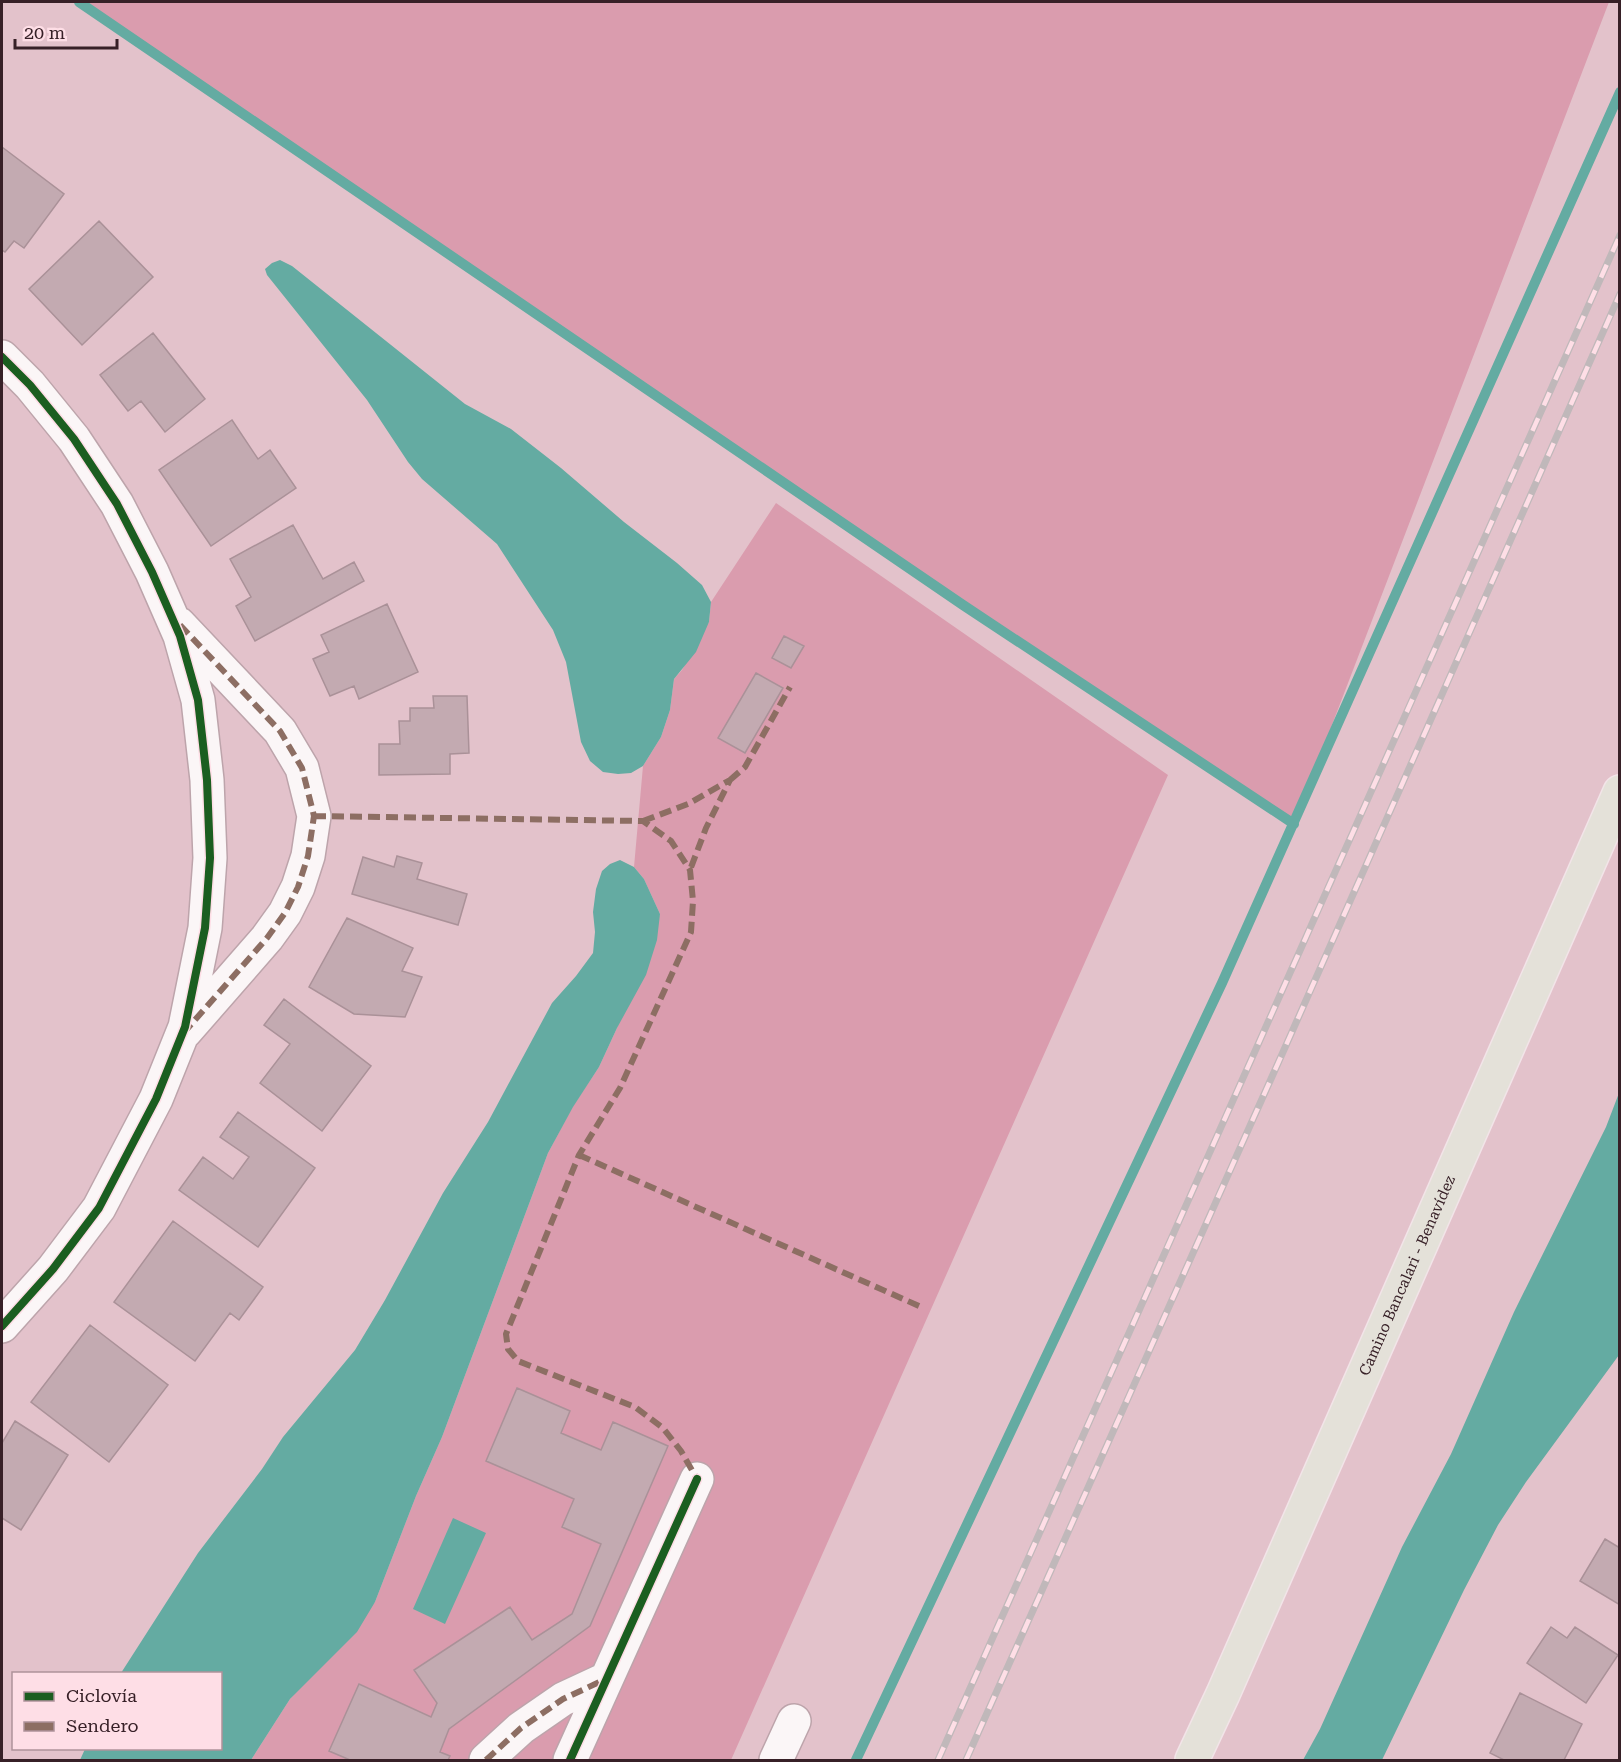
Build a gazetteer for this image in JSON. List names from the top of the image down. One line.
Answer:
{"streets":{"main road":["Camino Bancalari - Benavídez"]},"legend":["Ciclovía","Sendero"],"scale_bar":"20 m"}
